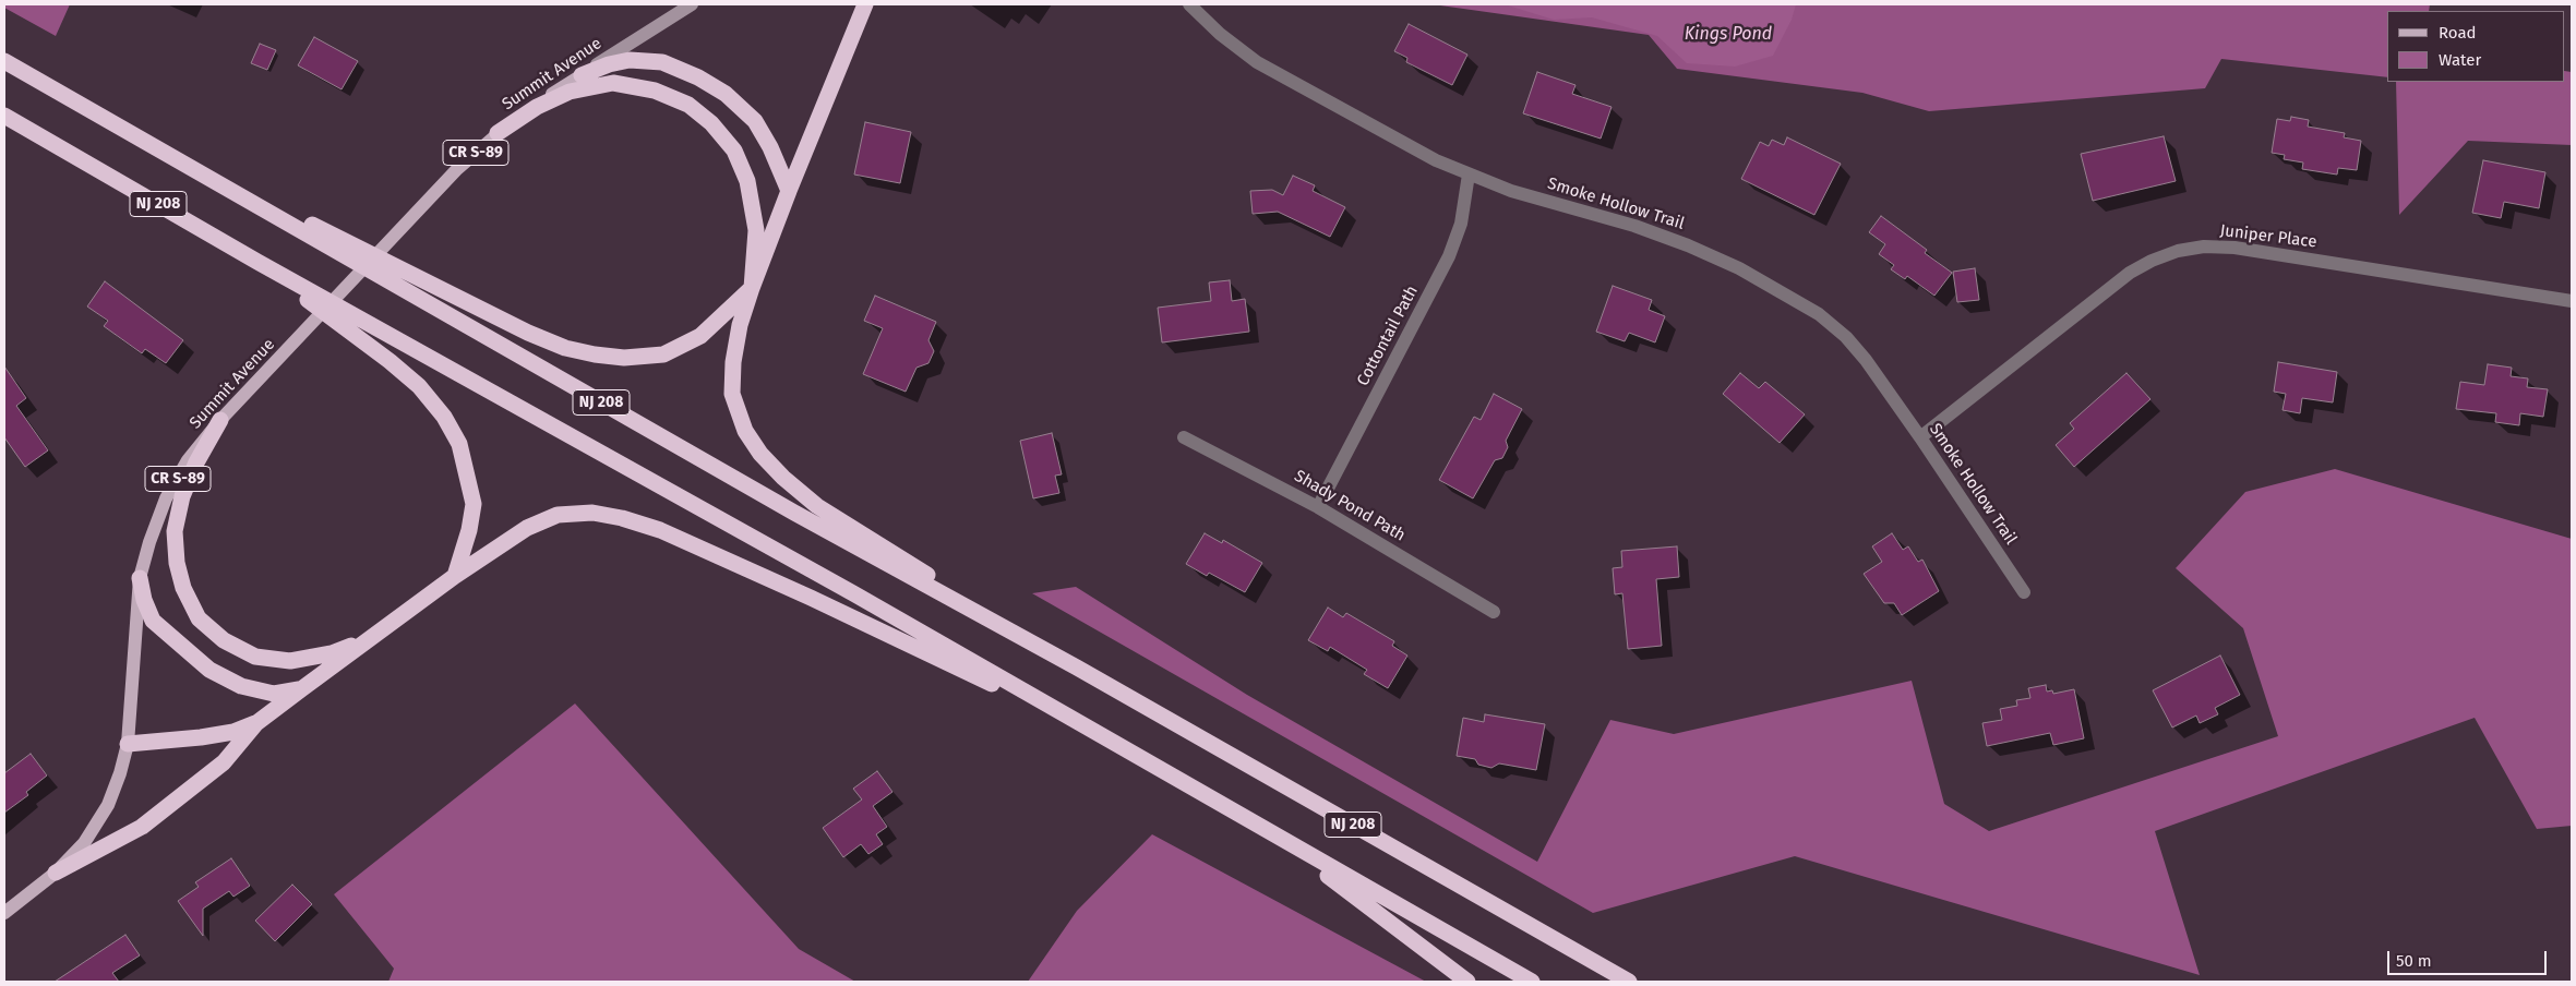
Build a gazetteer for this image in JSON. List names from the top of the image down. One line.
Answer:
{"streets":{"highway":["NJ 208"],"main road":["Summit Avenue","CR S-89"],"street":["Smoke Hollow Trail","Juniper Place","Cottontail Path","Shady Pond Path"]},"crossings":[["Smoke Hollow Trail","Juniper Place"],["Smoke Hollow Trail","Cottontail Path"],["Cottontail Path","Shady Pond Path"]],"water":["Kings Pond"],"legend":["Road","Water"],"scale_bar":"50 m"}
